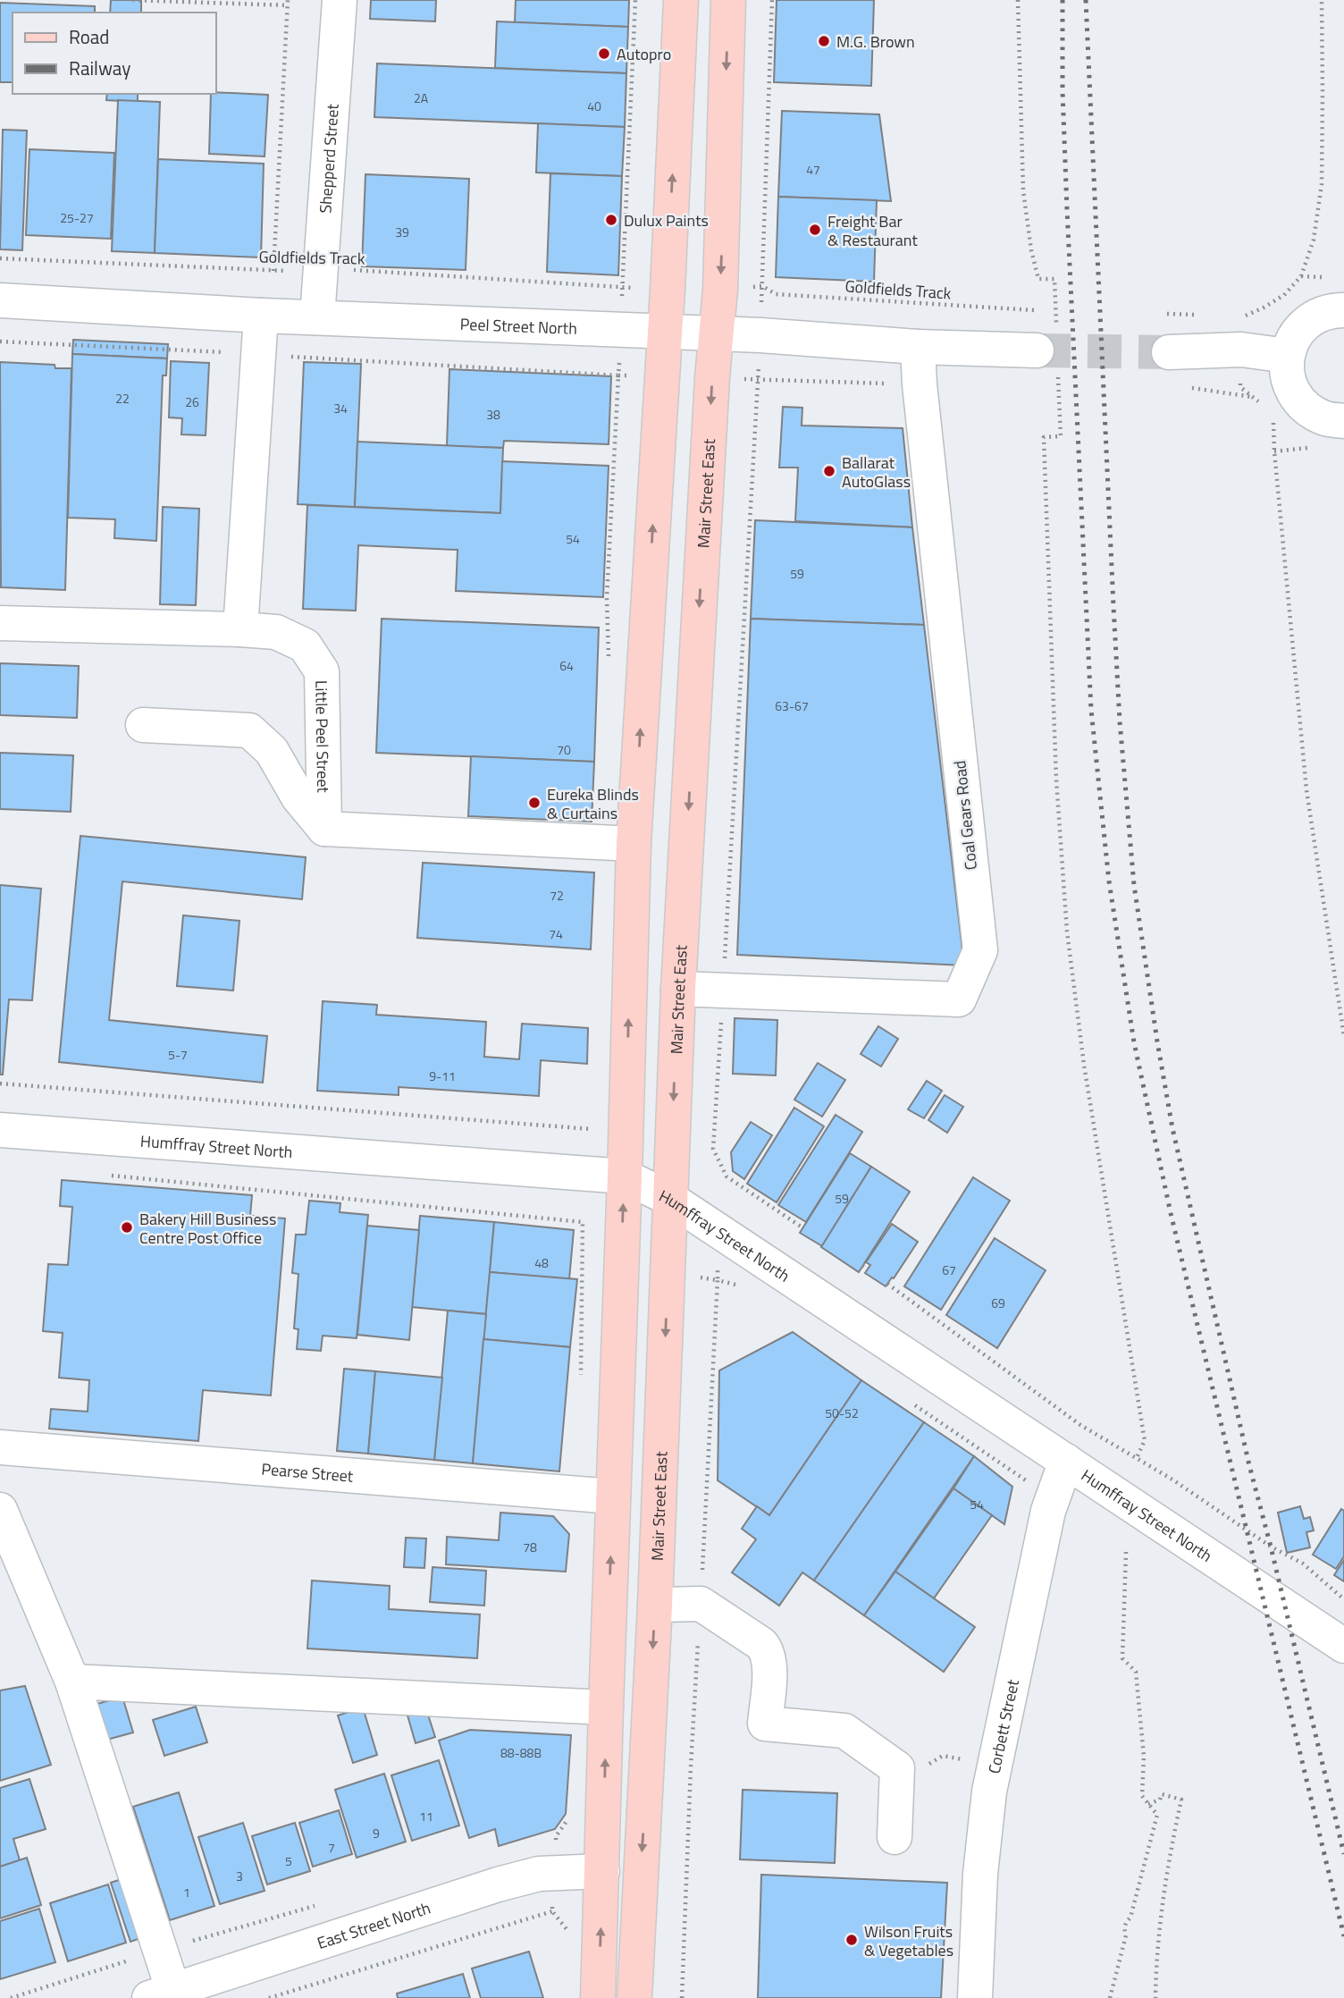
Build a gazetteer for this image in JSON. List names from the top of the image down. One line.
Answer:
{"streets":{"main road":["Mair Street East"],"street":["Shepperd Street","Peel Street North","Little Peel Street","Coal Gears Road","Humffray Street North","Pearse Street","Corbett Street","East Street North"],"path":["Goldfields Track"]},"crossings":[["Shepperd Street","Goldfields Track"],["Shepperd Street","Peel Street North"],["Peel Street North","Mair Street East"],["Peel Street North","Coal Gears Road"],["Mair Street East","Coal Gears Road"],["Mair Street East","Humffray Street North"],["Humffray Street North","Corbett Street"]],"places":["M.G. Brown","Autopro","Dulux Paints","Freight Bar & Restaurant","Ballarat AutoGlass","Eureka Blinds & Curtains","Bakery Hill Business Centre Post Office","Wilson Fruits & Vegetables"],"house_numbers":["2A","40","47","25-27","39","22","26","34","38","54","59","64","63-67","70","72","74","5-7","9-11","59","48","67","69","50-52","54","78","88-88B","11","9","7","5","3","1"],"legend":["Road","Railway"]}
